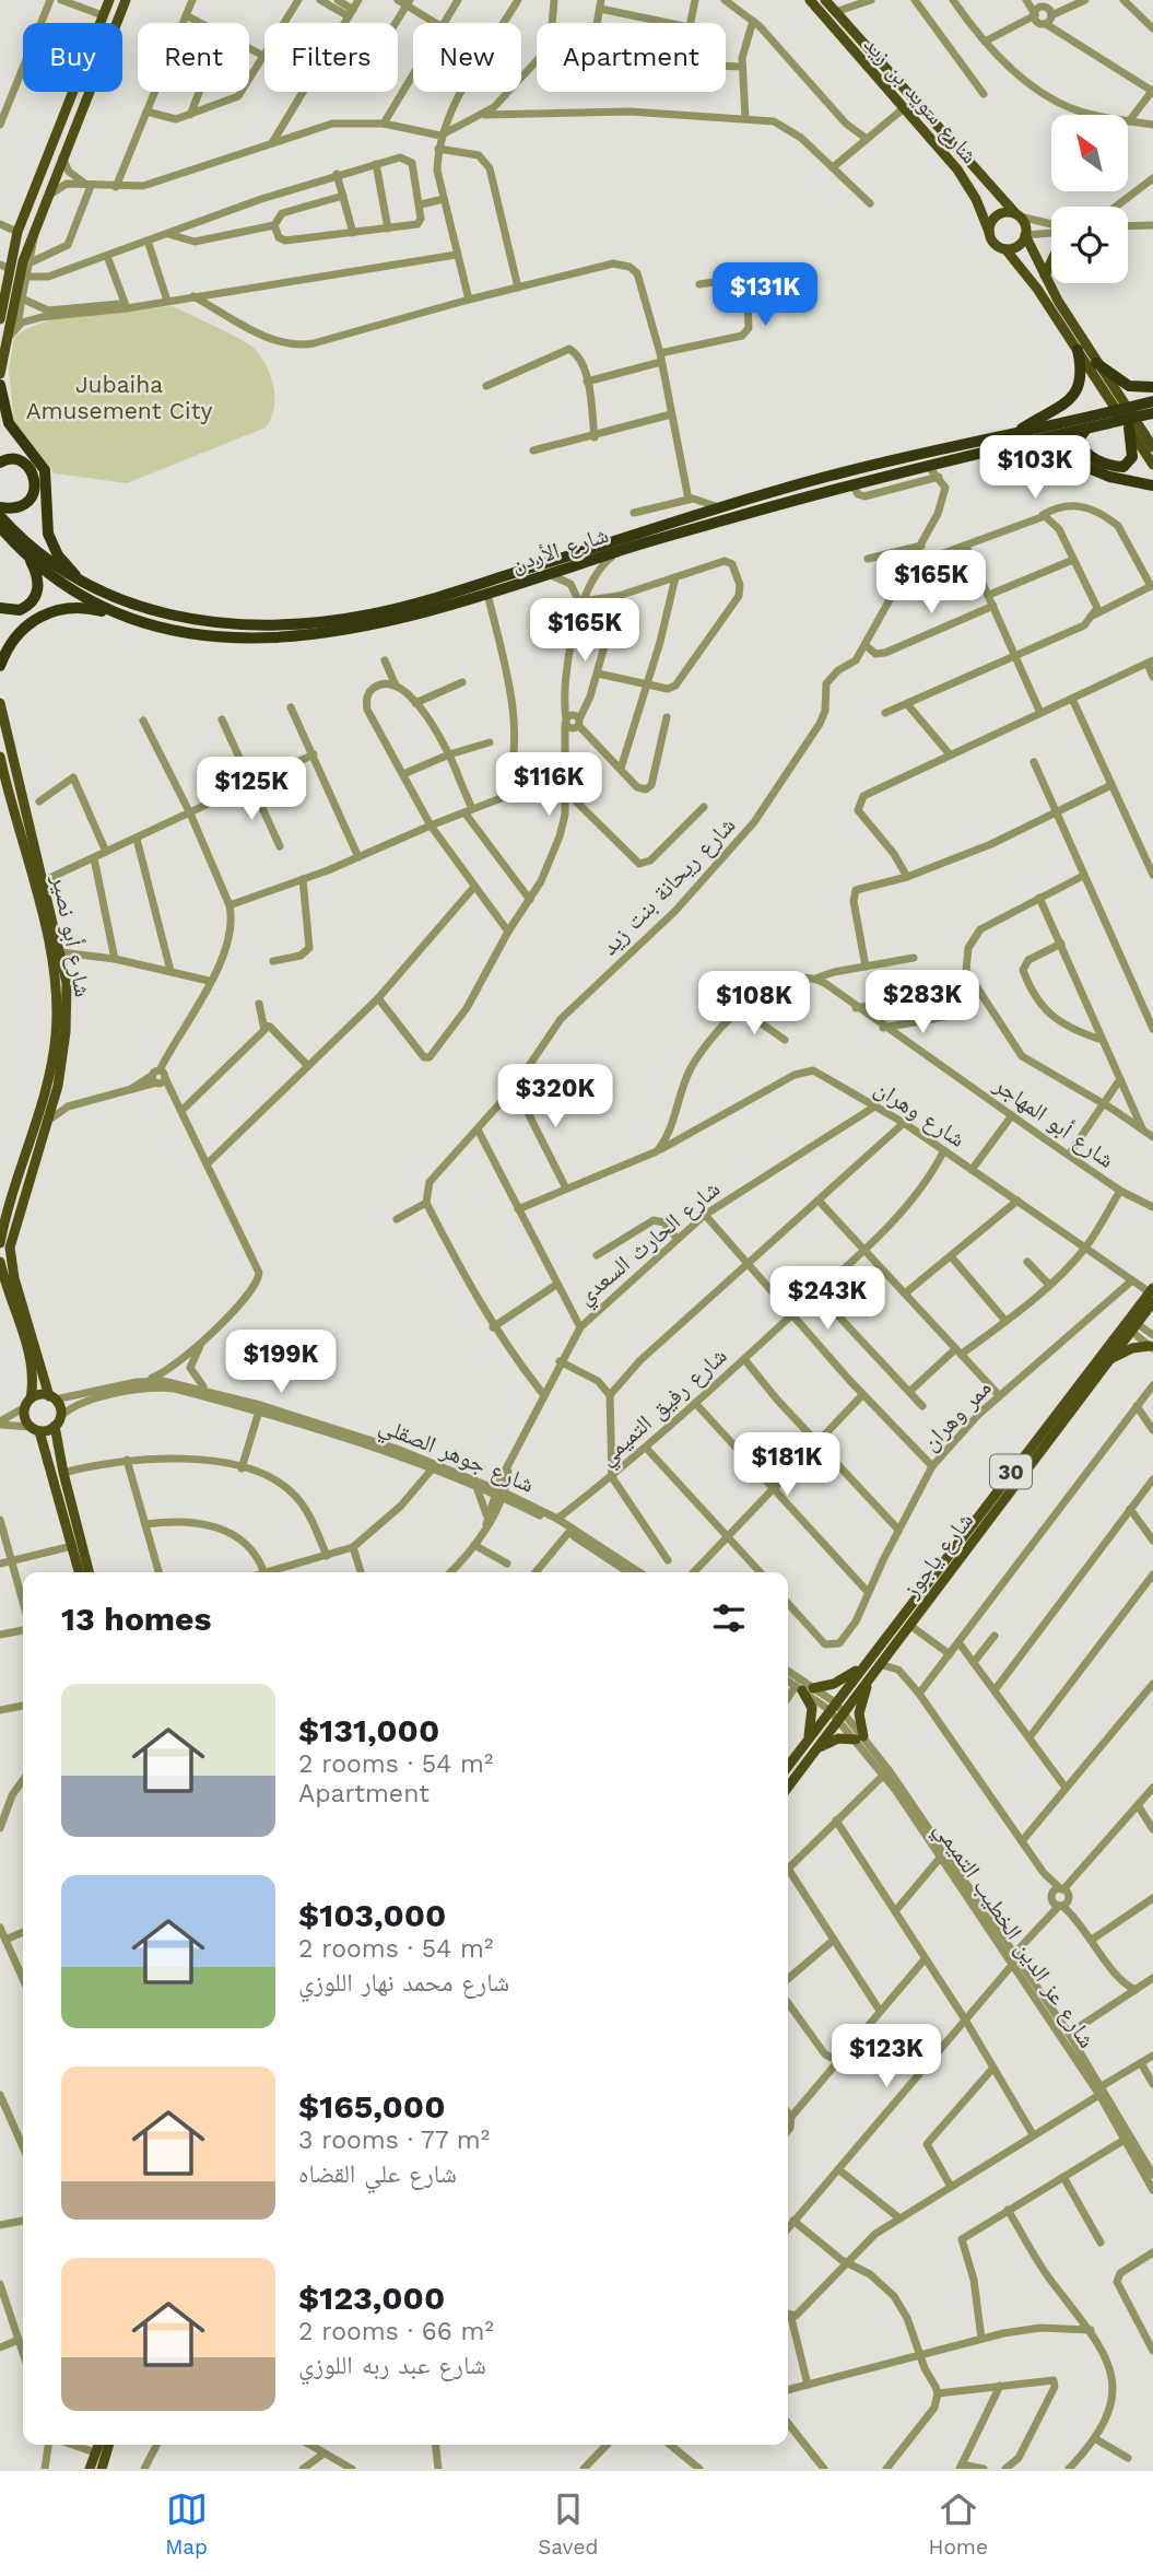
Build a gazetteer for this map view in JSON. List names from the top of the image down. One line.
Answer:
{"streets":{"highway":["شارع الأردن"],"main road":["شارع سويد بن زيد","شارع أبو نصير","30","شارع ياجوز"],"street":["شارع ريحانة بنت زيد","شارع وهران","شارع أبو المهاجر","شارع الحارث السعدي","شارع رفيق التميمي","ممر وهران","شارع جوهر الصقلي","شارع عز الدين الخطيب التميمي"]},"crossings":[["شارع أبو نصير","شارع جوهر الصقلي"],["شارع وهران","شارع الحارث السعدي"],["شارع وهران","شارع رفيق التميمي"],["شارع وهران","ممر وهران"],["شارع وهران","شارع ياجوز"],["شارع الحارث السعدي","شارع جوهر الصقلي"],["شارع رفيق التميمي","شارع جوهر الصقلي"],["شارع ياجوز","شارع عز الدين الخطيب التميمي"]],"parks":["Jubaiha Amusement City"],"north":"top left","page":{"chip":["Buy","Rent","Filters","New","Apartment"],"price":["$131K","$103K","$165K","$165K","$116K","$125K","$283K","$108K","$320K","$243K","$199K","$181K","$123K"],"heading":"13 homes","list":[{"name":"$131,000","note":"2 rooms · 54 m² · Apartment"},{"name":"$103,000","note":"2 rooms · 54 m² · شارع محمد نهار اللوزي"},{"name":"$165,000","note":"3 rooms · 77 m² · شارع علي القضاه"},{"name":"$123,000","note":"2 rooms · 66 m² · شارع عبد ربه اللوزي"}],"tabs":["Map","Saved","Home"]}}
